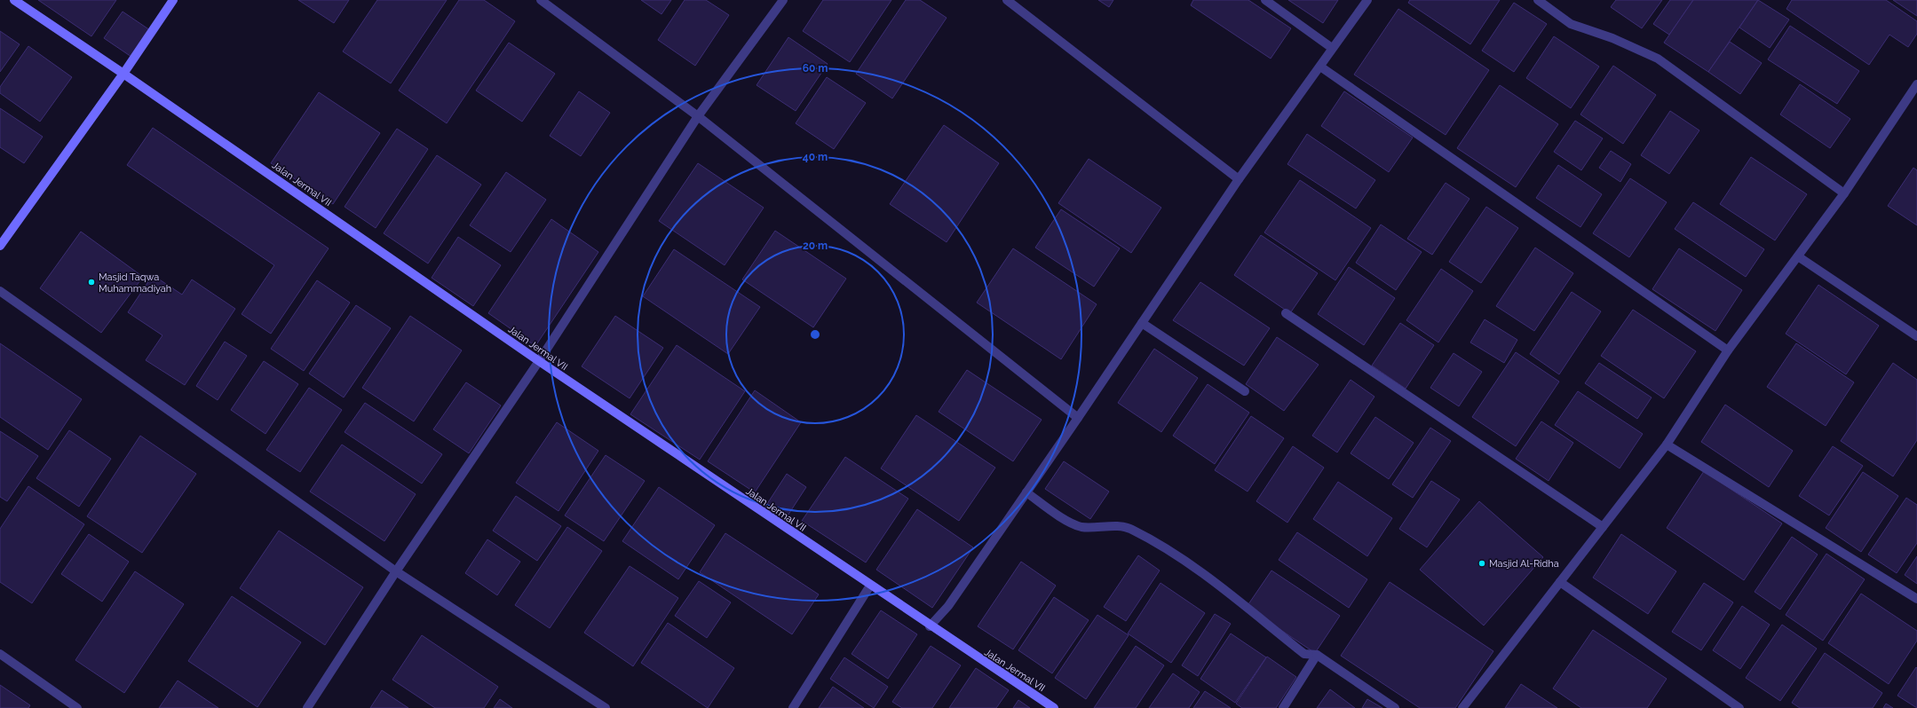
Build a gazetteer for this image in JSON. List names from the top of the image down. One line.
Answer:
{"streets":{"street":["Jalan Jermal VII"]},"places":["Masjid Taqwa Muhammadiyah","Masjid Al-Ridha"],"rings":["60 m","40 m","20 m"]}
